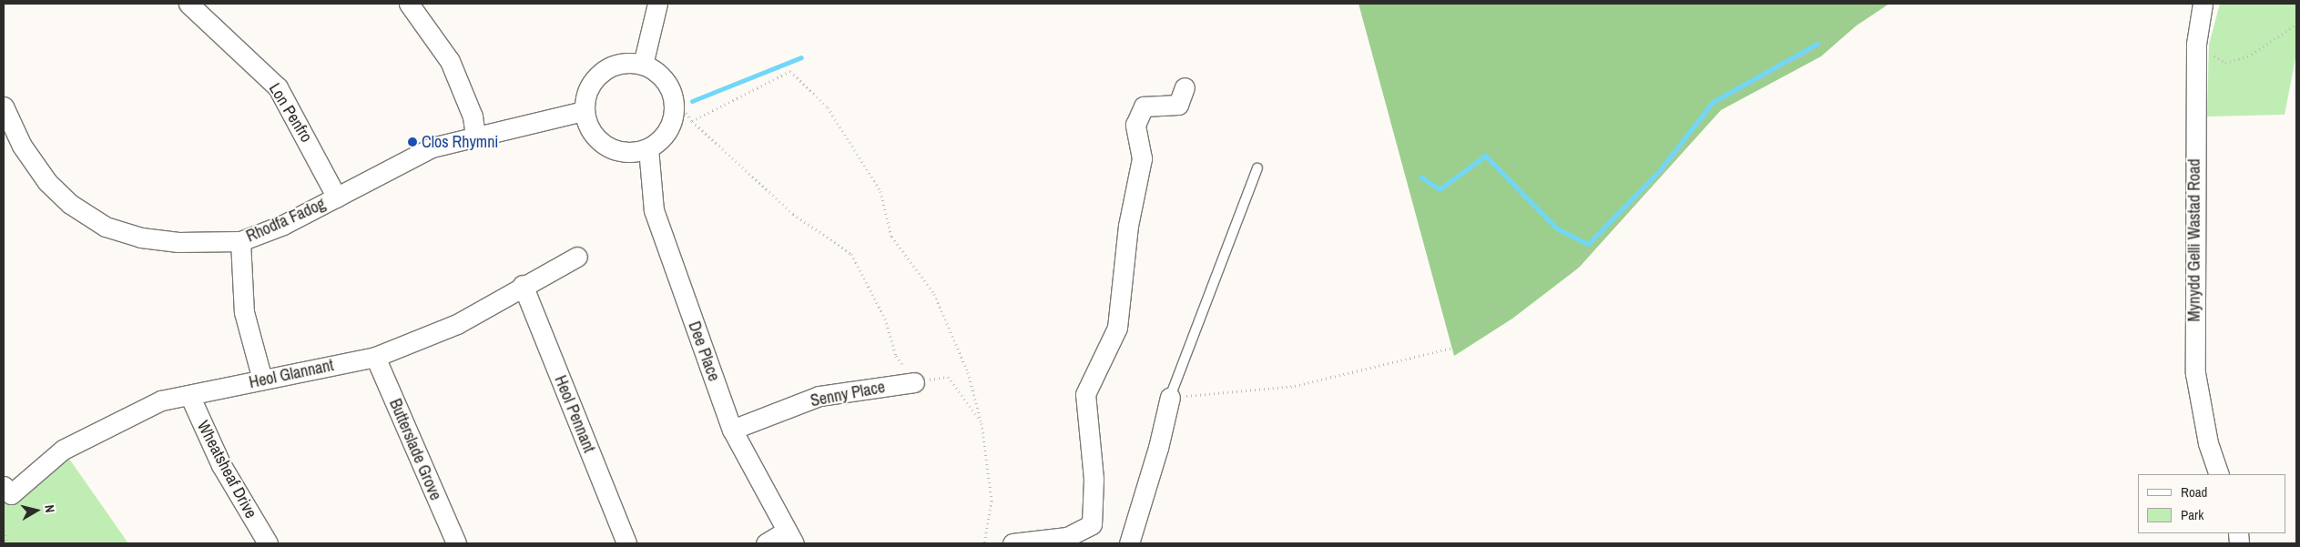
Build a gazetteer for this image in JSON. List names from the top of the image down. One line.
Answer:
{"streets":{"street":["Lon Penfro","Rhodfa Fadog","Mynydd Gelli Wastad Road","Dee Place","Heol Glannant","Senny Place","Heol Pennant","Butterslade Grove","Wheatsheaf Drive"]},"crossings":[["Lon Penfro","Rhodfa Fadog"],["Rhodfa Fadog","Dee Place"],["Dee Place","Senny Place"],["Heol Glannant","Heol Pennant"],["Heol Glannant","Butterslade Grove"],["Heol Glannant","Wheatsheaf Drive"]],"places":["Clos Rhymni"],"legend":["Road","Park"],"north":"right"}
